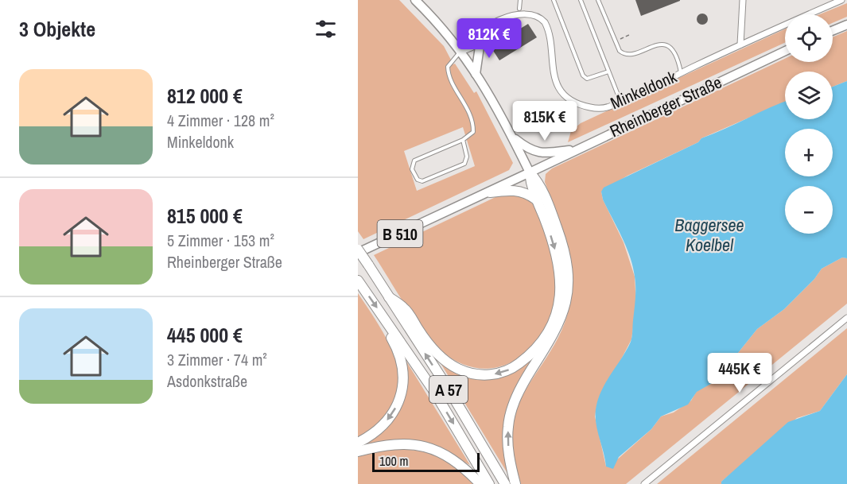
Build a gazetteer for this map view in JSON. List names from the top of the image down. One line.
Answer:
{"streets":{"highway":["A 57"],"main road":["Rheinberger Straße","B 510"],"street":["Minkeldonk"]},"crossings":[["Rheinberger Straße","A 57"]],"water":["Baggersee Koelbel"],"scale_bar":"100 m","page":{"heading":"3 Objekte","map_buttons":["+","−"],"price":["812K €","815K €","445K €"],"list":[{"name":"812 000 €","note":"4 Zimmer · 128 m² · Minkeldonk"},{"name":"815 000 €","note":"5 Zimmer · 153 m² · Rheinberger Straße"},{"name":"445 000 €","note":"3 Zimmer · 74 m² · Asdonkstraße"}],"scale":"100 m"}}
